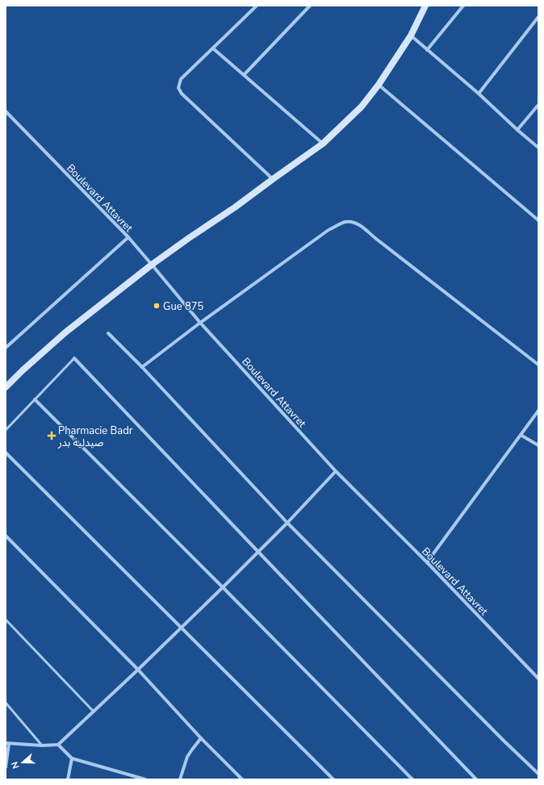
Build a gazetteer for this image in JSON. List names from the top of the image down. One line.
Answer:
{"streets":{"street":["Boulevard Attavret"]},"places":{"other":["Gue 875"],"health":["Pharmacie Badr صيدلية بدر"]},"north":"left"}
